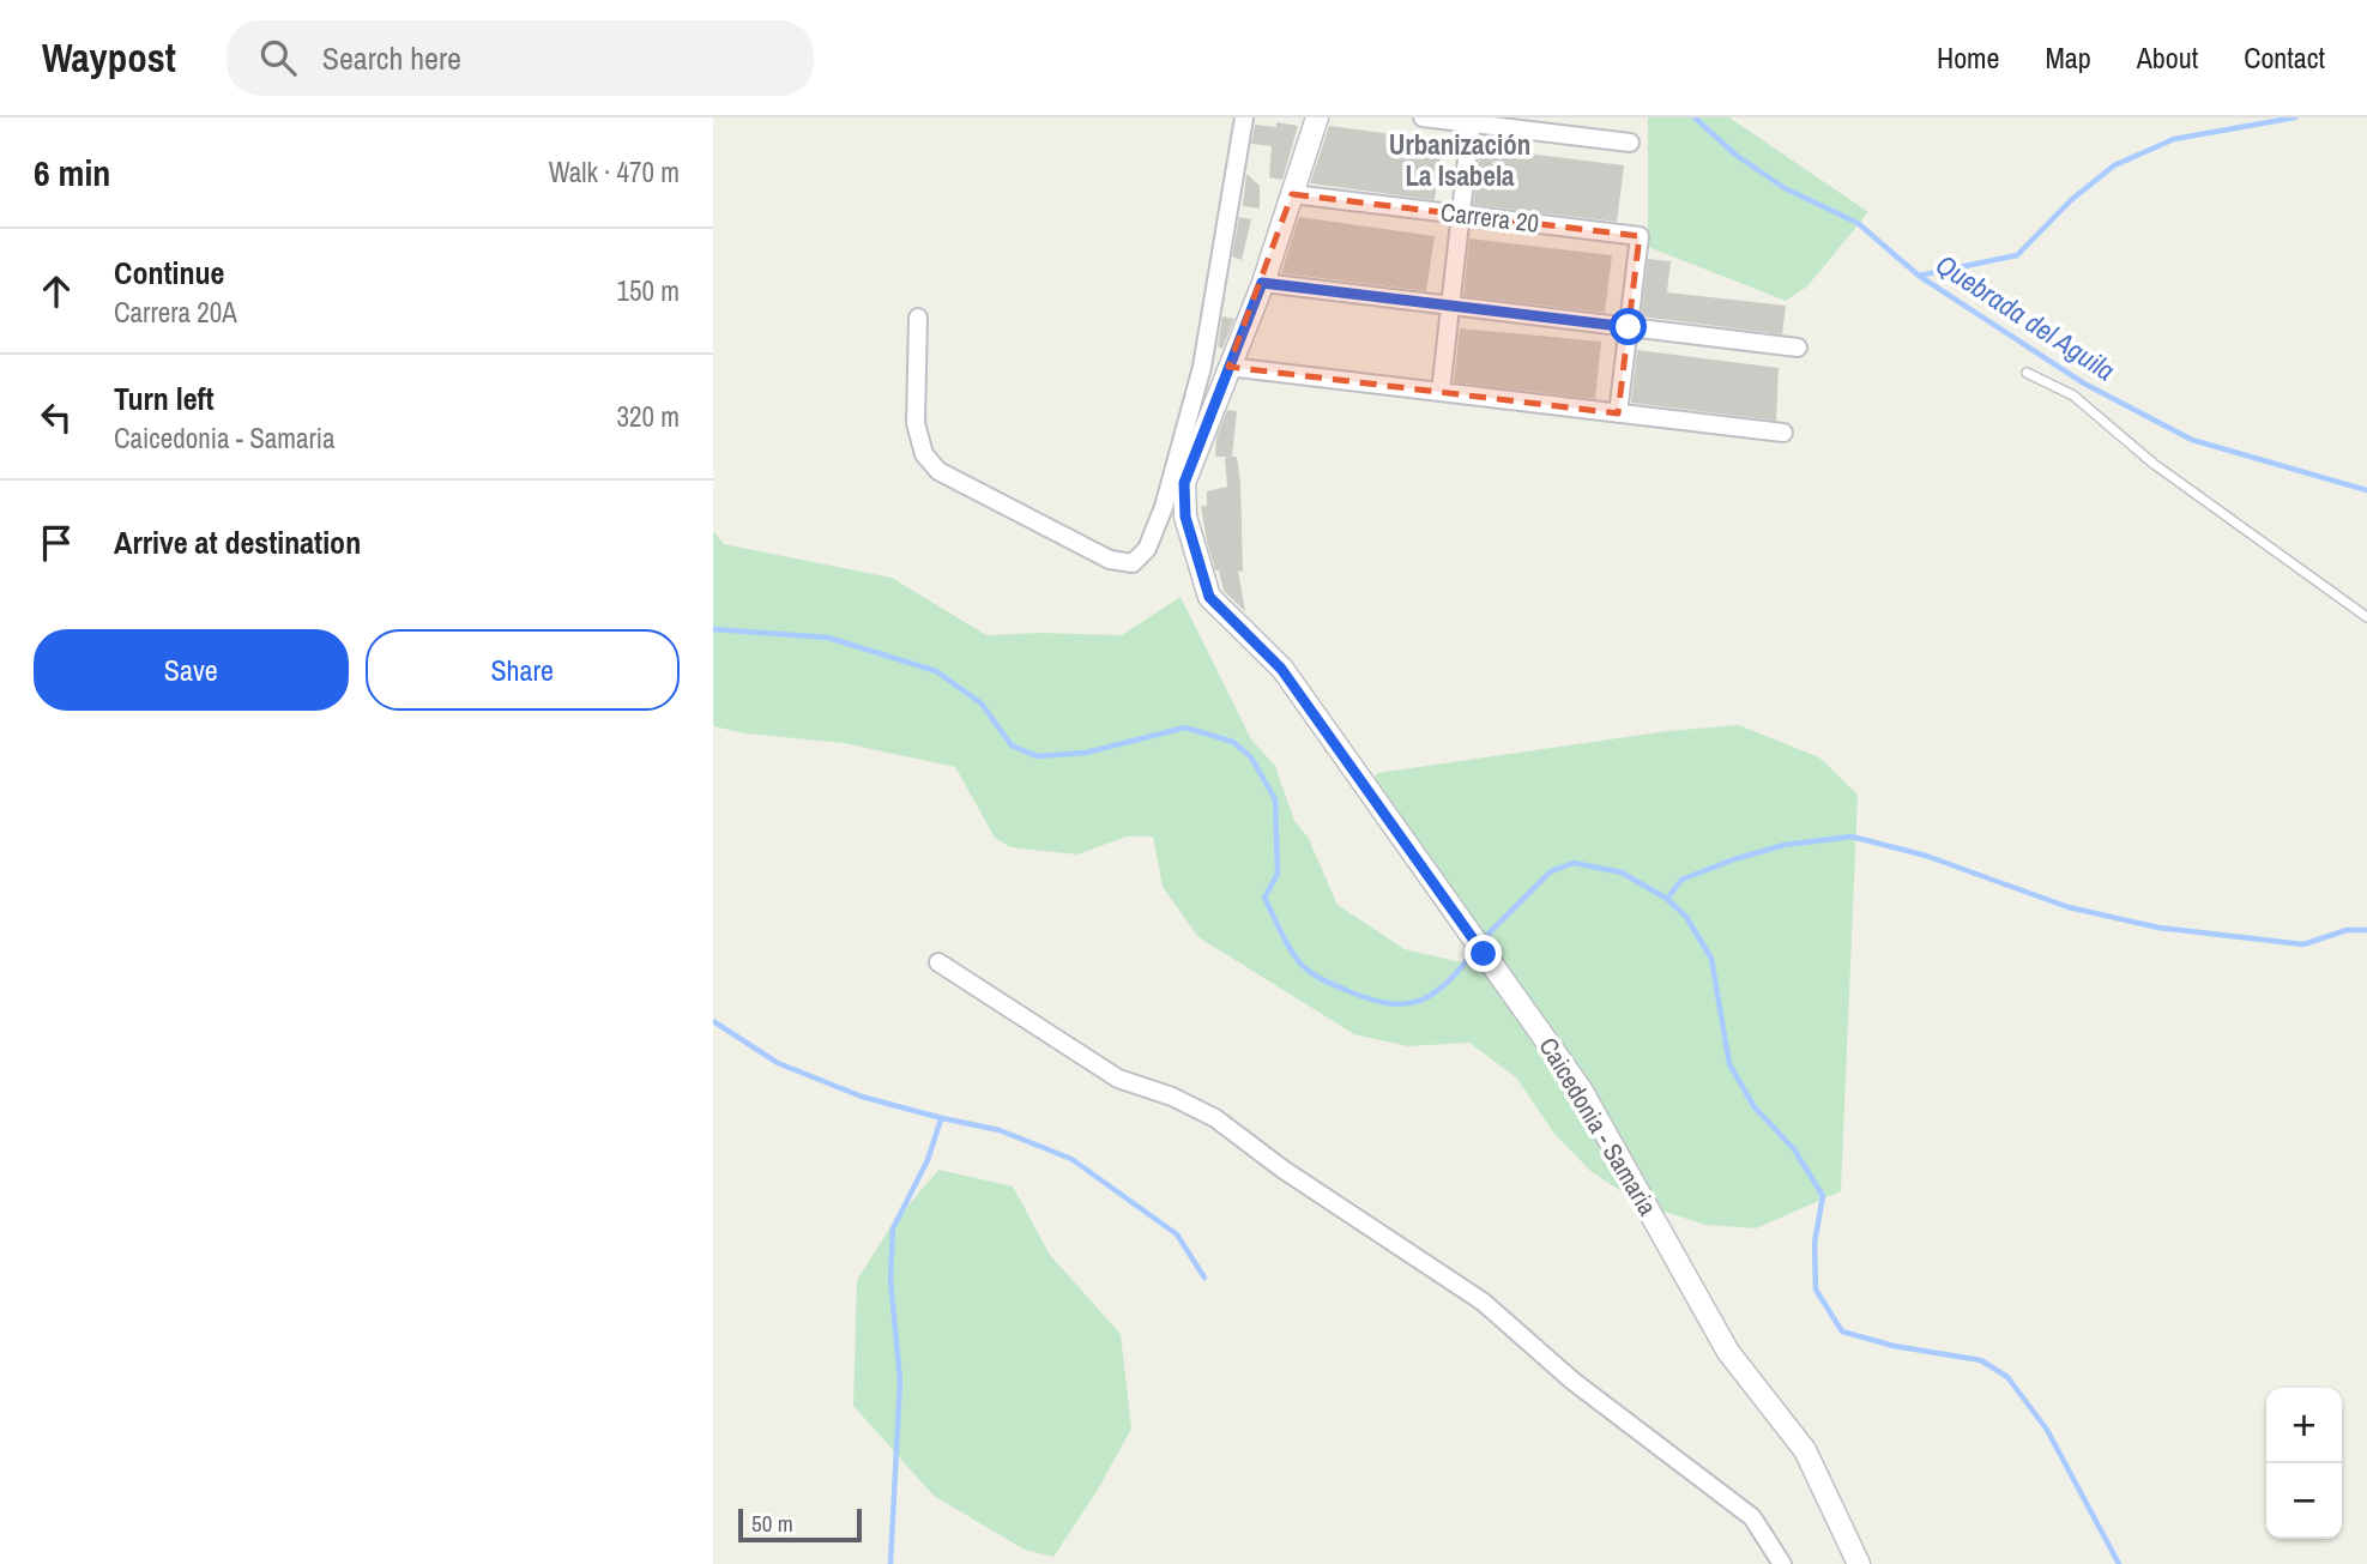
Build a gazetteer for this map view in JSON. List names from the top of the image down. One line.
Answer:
{"streets":{"street":["Carrera 20","Caicedonia - Samaria"]},"crossings":[["Carrera 20","Caicedonia - Samaria"]],"districts":["Urbanización La Isabela"],"water":["Quebrada del Aguila"],"scale_bar":"50 m","page":{"header":"Waypost","search":"Search here","nav":["Home","Map","About","Contact"],"heading":["6 min","Walk · 470 m"],"list":[["Continue","Carrera 20A","150 m"],["Turn left","Caicedonia - Samaria","320 m"],"Arrive at destination"],"buttons":["Save","Share"],"map_buttons":["+","−"],"scale":"50 m"}}
